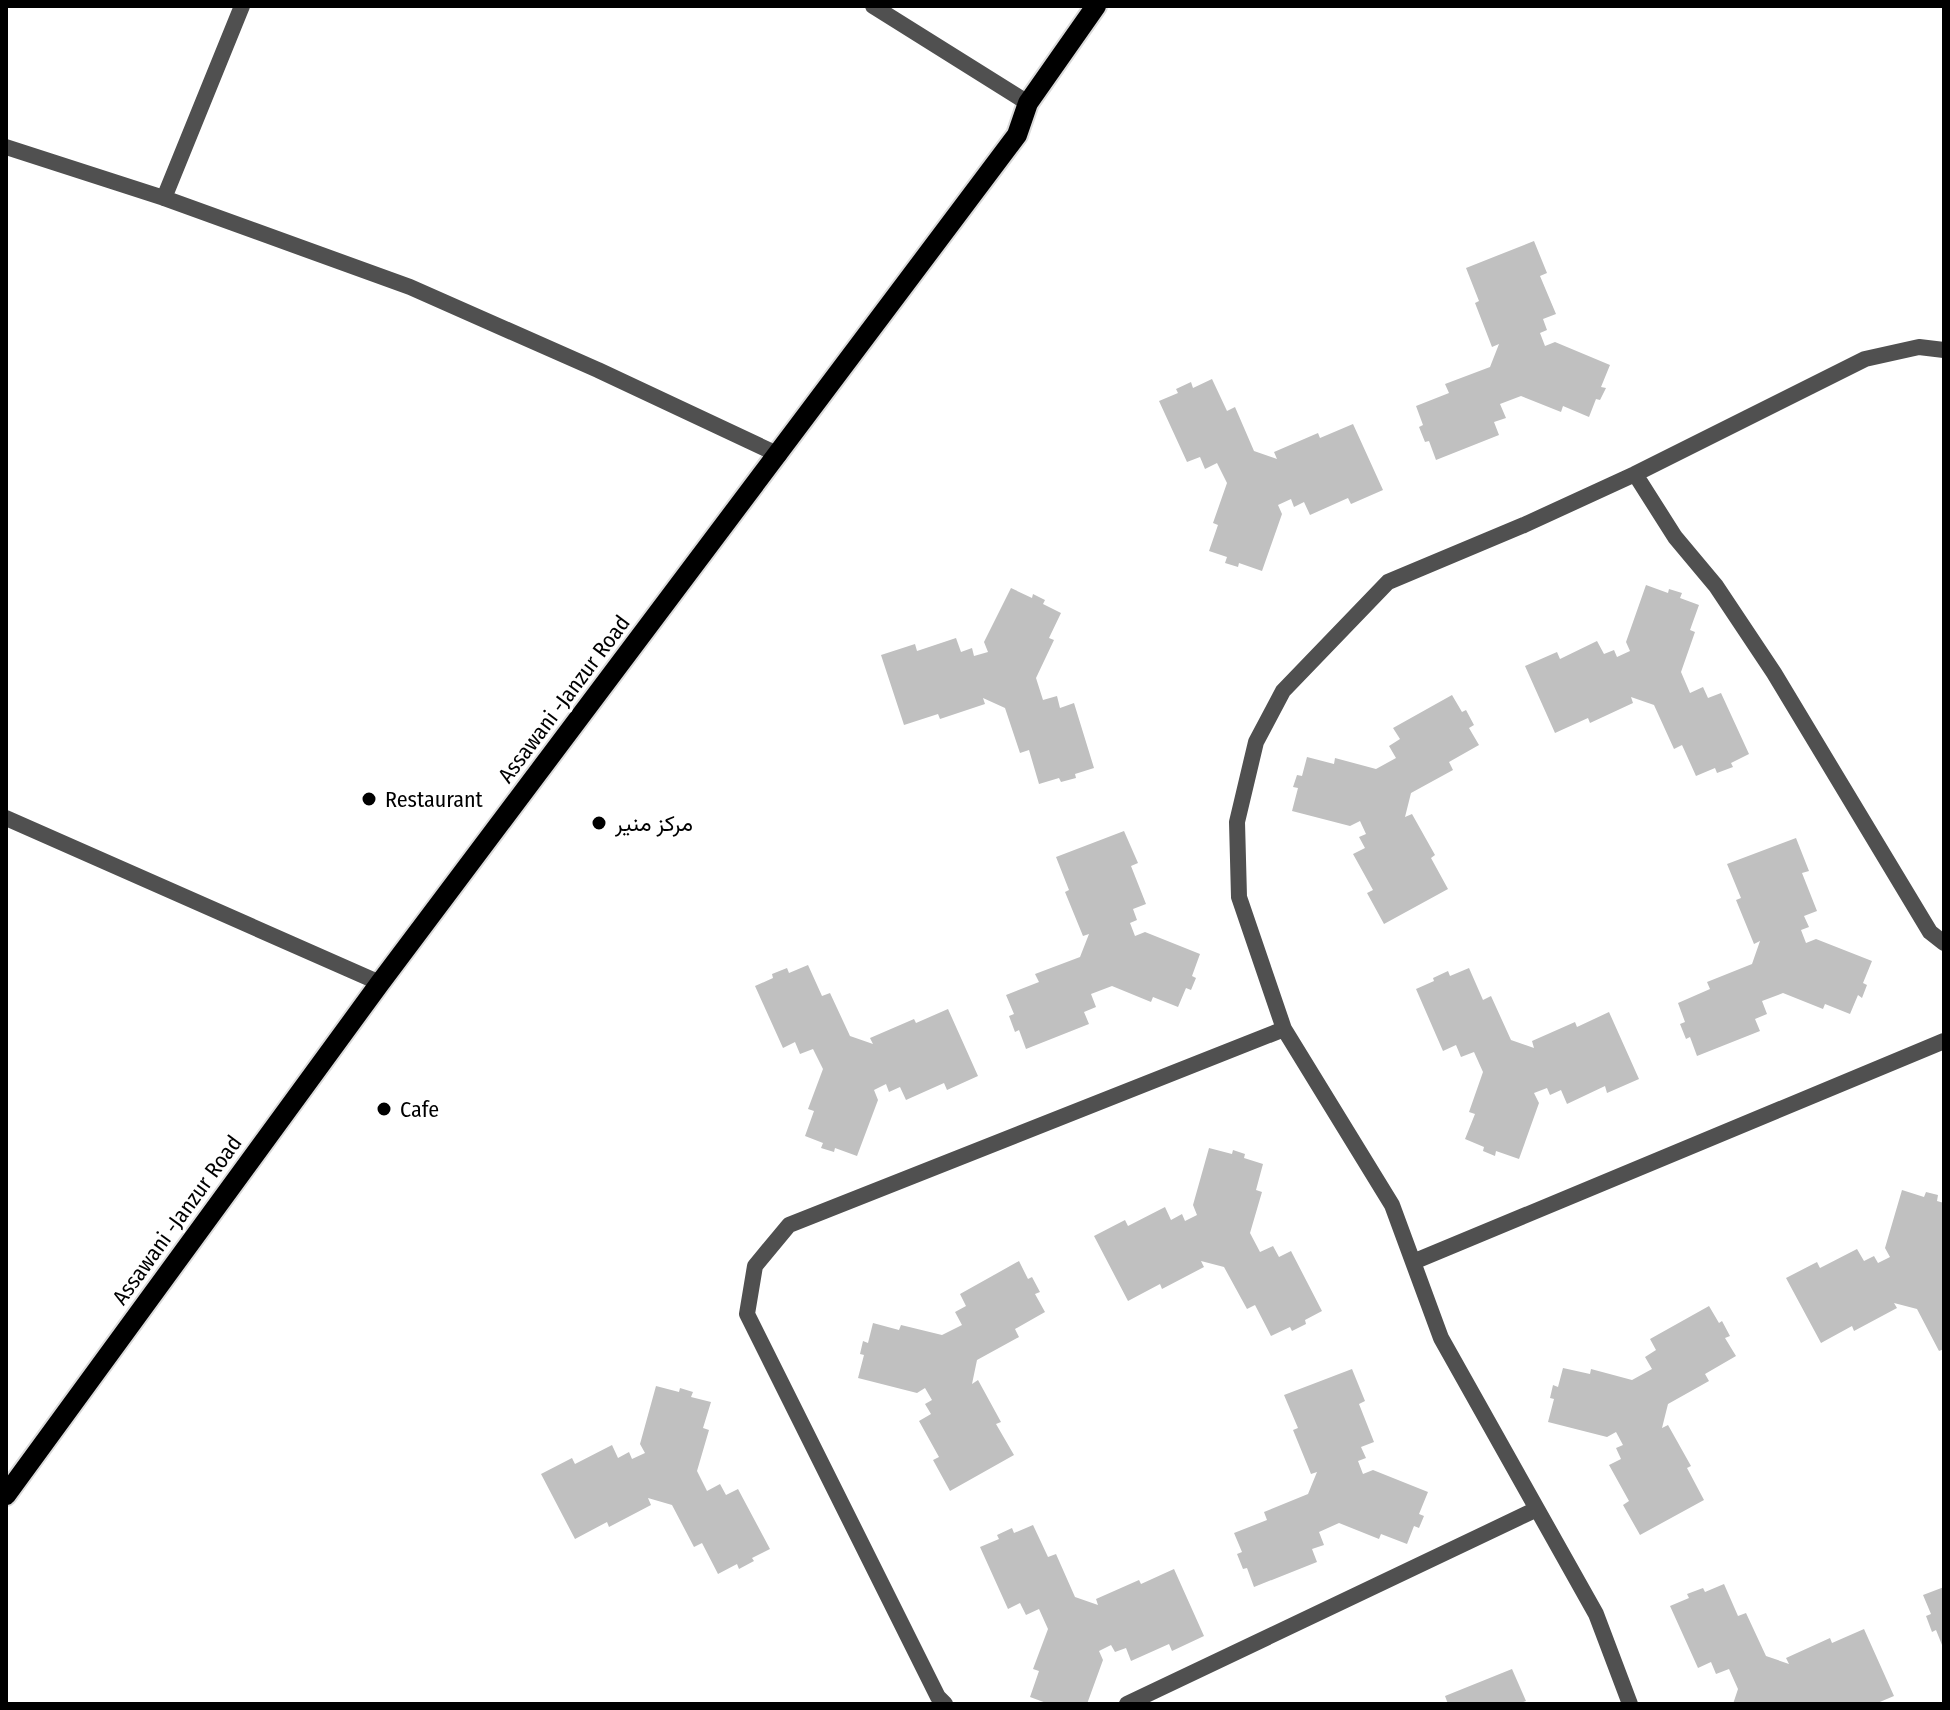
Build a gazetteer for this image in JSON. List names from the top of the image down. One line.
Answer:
{"streets":{"main road":["Assawani -Janzur Road"]},"places":["Restaurant","مركز منير","Cafe"]}
